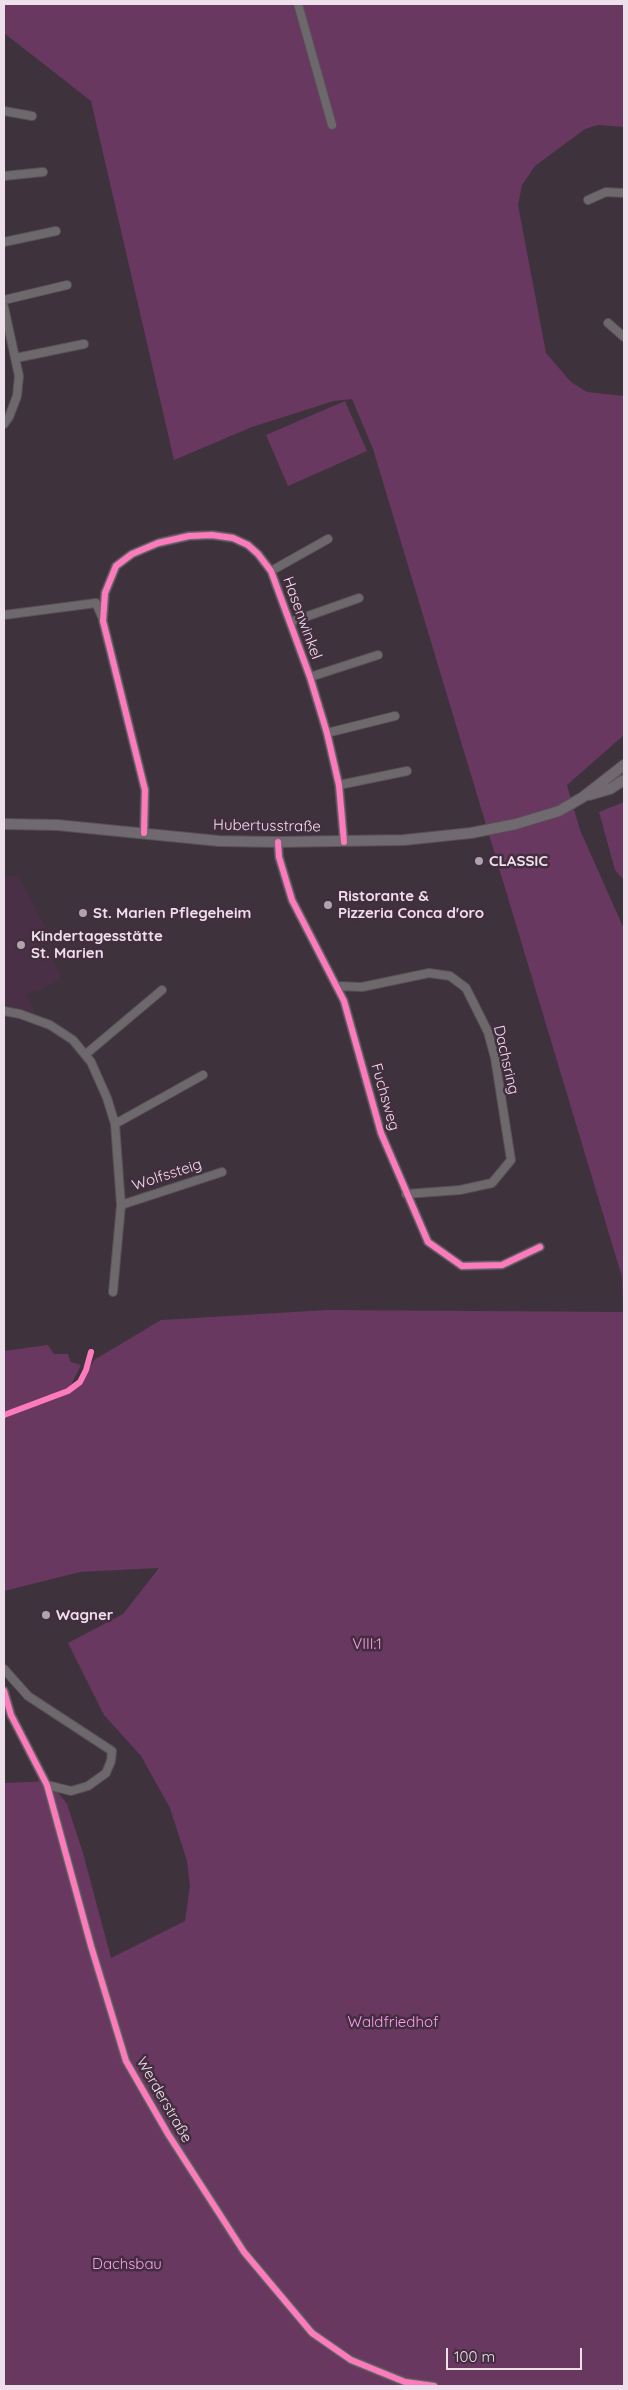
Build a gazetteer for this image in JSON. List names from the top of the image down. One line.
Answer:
{"streets":{"street":["Hasenwinkel","Hubertusstraße","Dachsring","Fuchsweg","Wolfssteig","Werderstraße"]},"crossings":[["Hasenwinkel","Hubertusstraße"],["Hubertusstraße","Fuchsweg"],["Dachsring","Fuchsweg"]],"parks":["VIII:1","Waldfriedhof","Dachsbau"],"places":["CLASSIC","Ristorante & Pizzeria Conca d'oro","St. Marien Pflegeheim","Kindertagesstätte St. Marien","Wagner"],"scale_bar":"100 m"}
